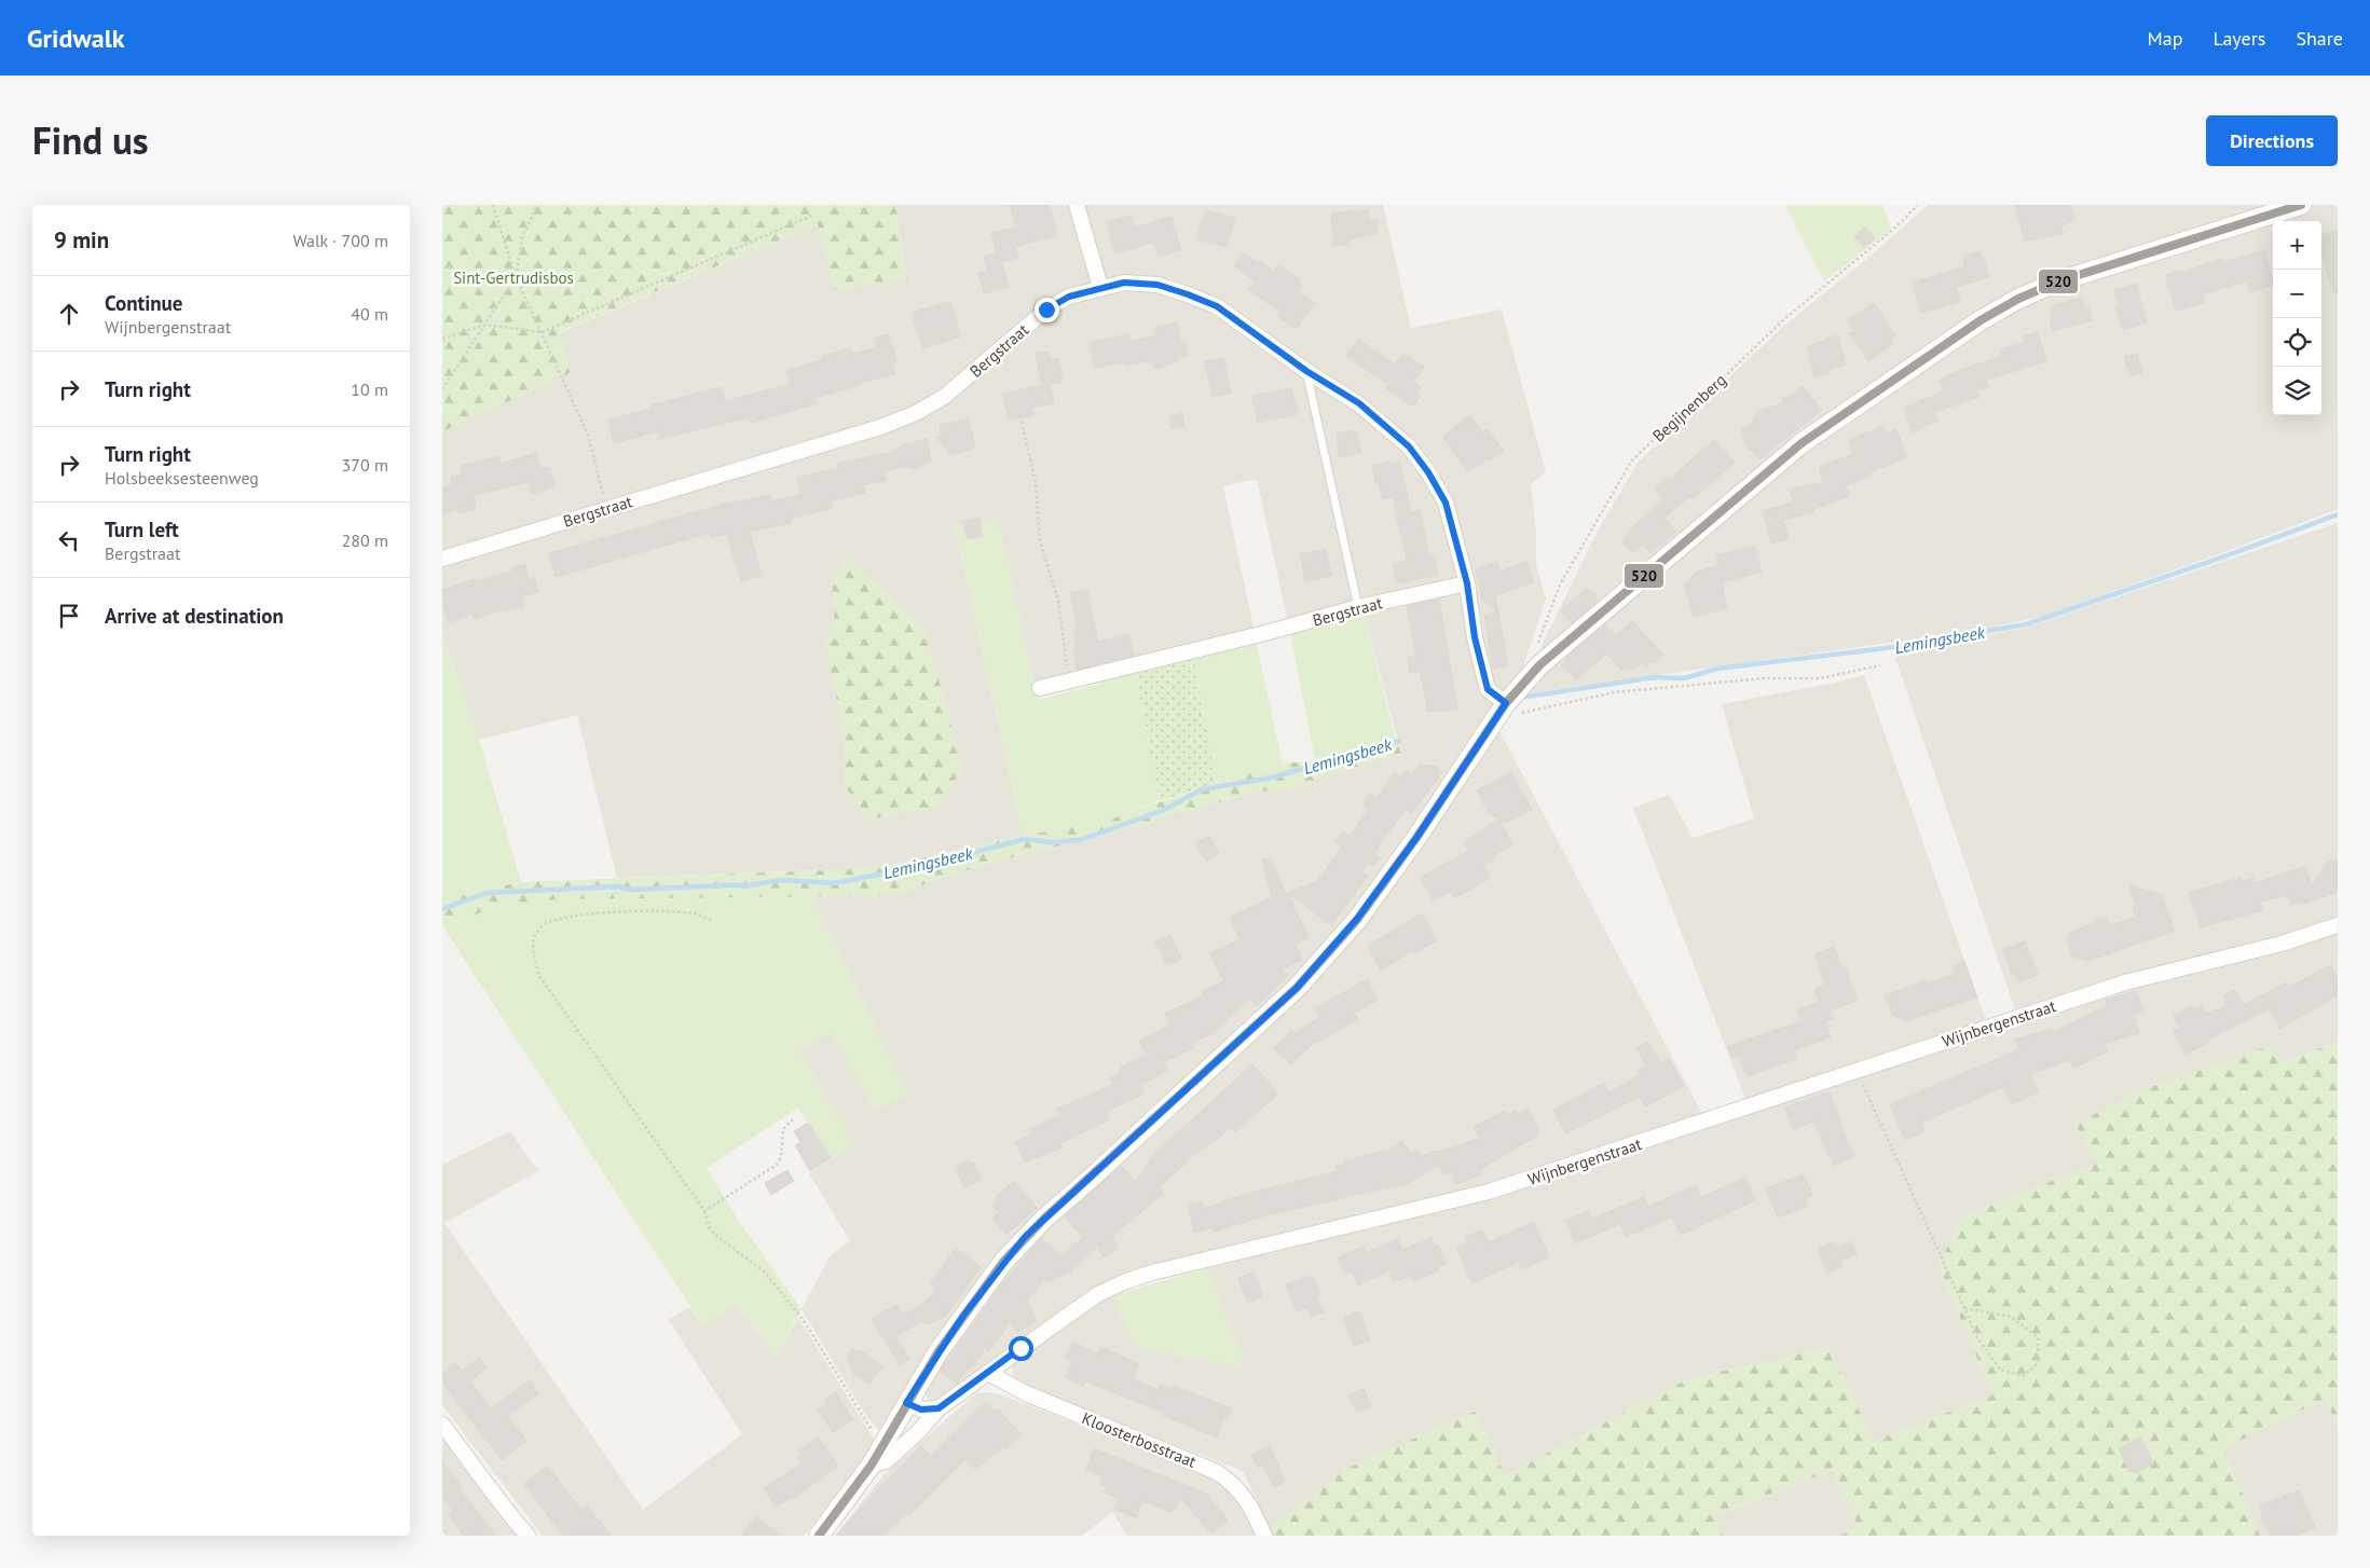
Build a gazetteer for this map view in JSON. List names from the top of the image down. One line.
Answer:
{"streets":{"street":["Bergstraat","Wijnbergenstraat","Kloosterbosstraat"],"path":["Begijnenberg"]},"crossings":[["Wijnbergenstraat","Kloosterbosstraat"]],"water":["Lemingsbeek"],"parks":["Sint-Gertrudisbos"],"lines":["transit line 520"],"page":{"header":"Gridwalk","nav":["Map","Layers","Share"],"title":"Find us","buttons":"Directions","heading":["9 min","Walk · 700 m"],"map_buttons":["+","−"],"list":[["Continue","Wijnbergenstraat","40 m"],["Turn right","10 m"],["Turn right","Holsbeeksesteenweg","370 m"],["Turn left","Bergstraat","280 m"],"Arrive at destination"]}}
